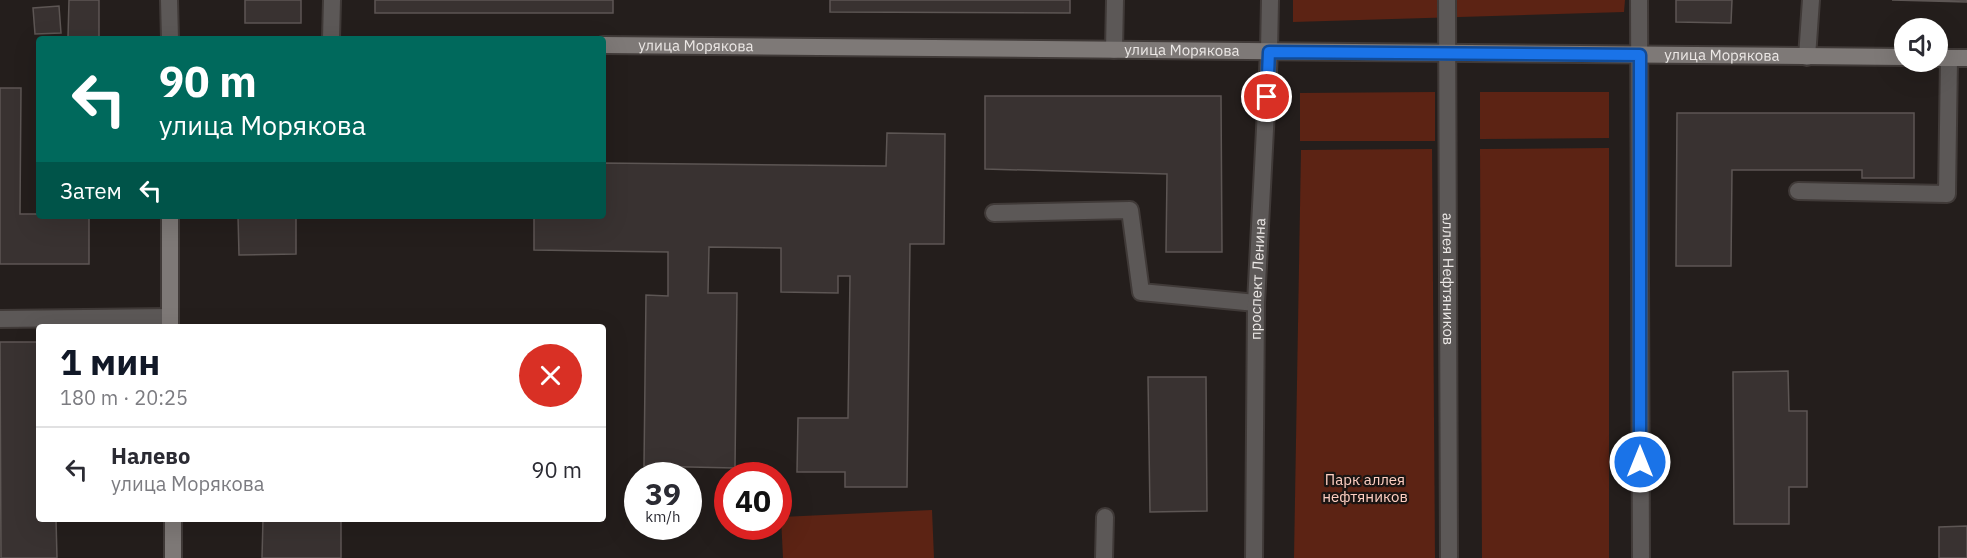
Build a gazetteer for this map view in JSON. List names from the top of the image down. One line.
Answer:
{"streets":{"main road":["улица Морякова"],"street":["проспект Ленина","аллея Нефтяников"]},"crossings":[["улица Морякова","проспект Ленина"],["улица Морякова","аллея Нефтяников"]],"parks":["Парк аллея нефтяников"],"page":{"turn":["90 m","улица Морякова"],"then":"Затем","heading":["1 мин","180 m · 20:25"],"list":[{"name":"Налево","note":"улица Морякова","value":"90 m"}],"speed":"39 km/h","limit":"40"}}
